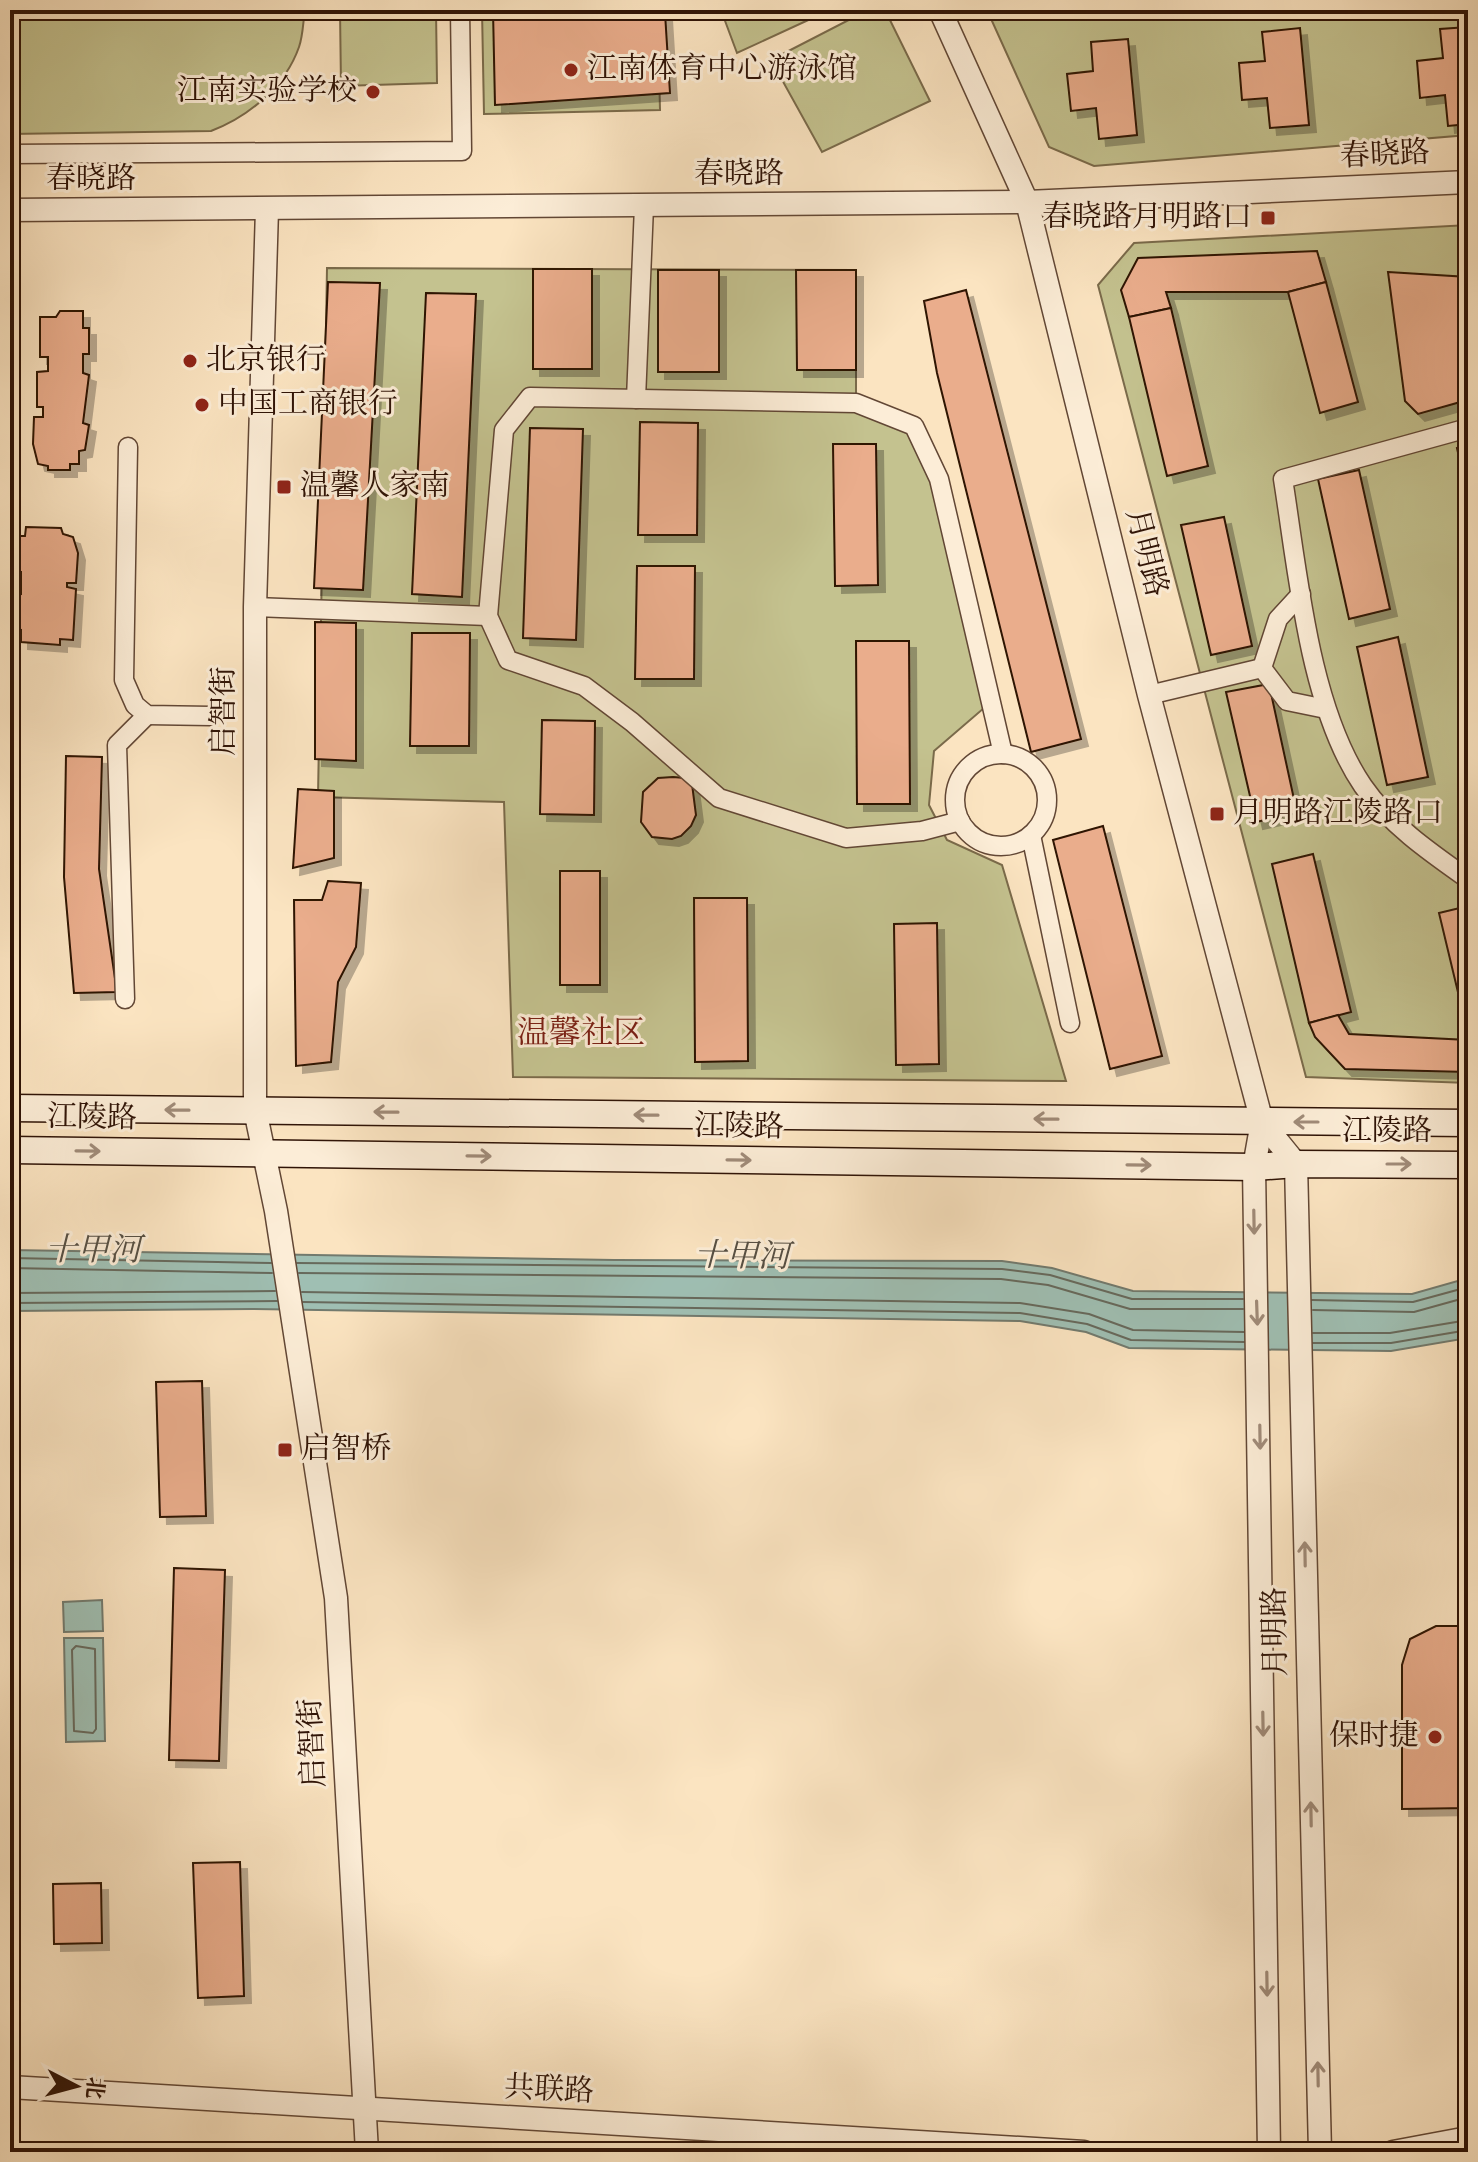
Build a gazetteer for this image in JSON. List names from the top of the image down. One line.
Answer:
{"streets":{"main road":["江陵路"],"street":["春晓路","月明路","启智街","共联路"]},"crossings":[["春晓路","月明路"],["春晓路","启智街"],["月明路","江陵路"],["启智街","江陵路"],["启智街","共联路"]],"districts":["温馨社区"],"water":["十甲河"],"places":{"other":["江南体育中心游泳馆","江南实验学校","北京银行","中国工商银行","保时捷"],"transit":["春晓路月明路口","温馨人家南","月明路江陵路口","启智桥"]},"north":"right"}
